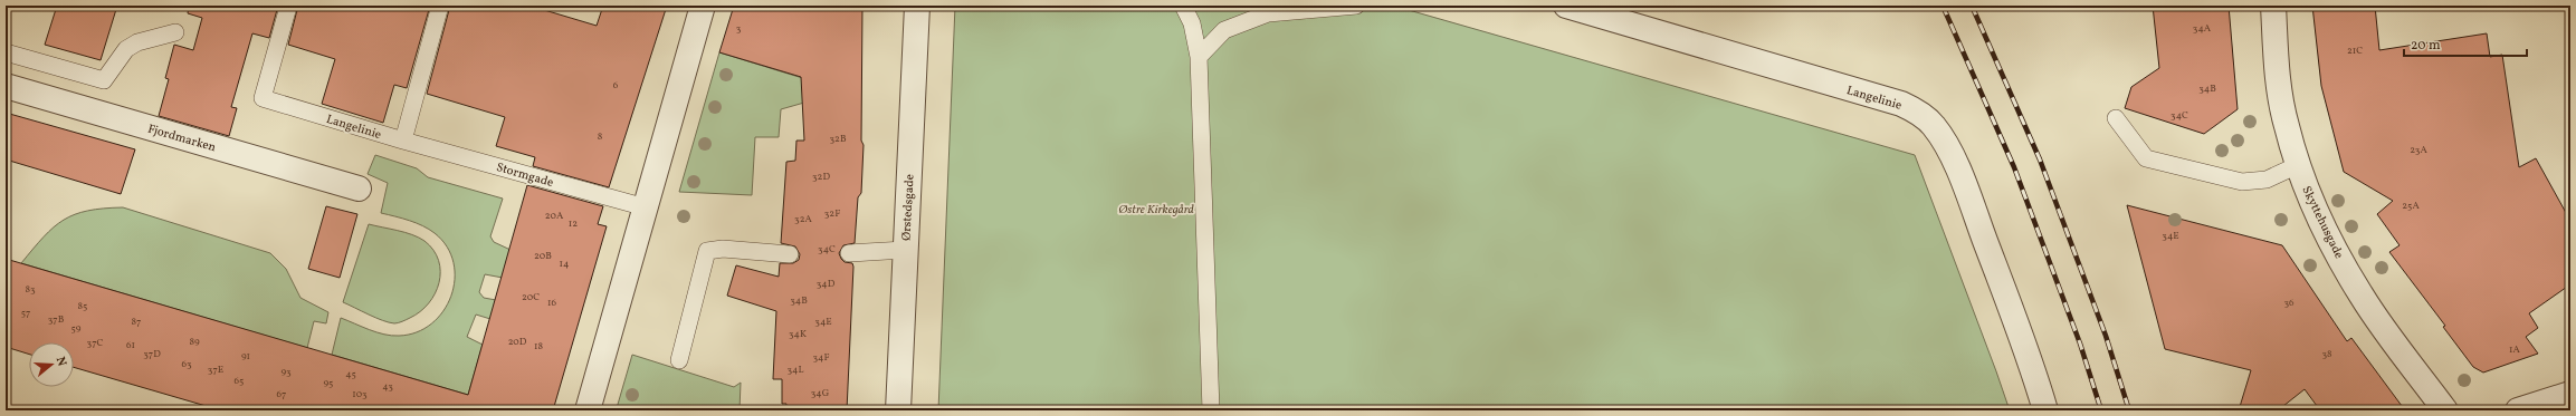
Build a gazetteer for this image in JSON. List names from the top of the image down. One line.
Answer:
{"streets":{"street":["Langelinie","Fjordmarken","Ørstedsgade","Skyttehusgade"],"lane":["Stormgade"]},"crossings":[["Langelinie","Stormgade"]],"parks":["Østre Kirkegård"],"house_numbers":["3","34A","21C","6","34B","34C","8","32B","23A","32D","25A","32F","20A","32A","12","34E","34C","20B","14","34D","83","20C","34B","16","36","85","57","37B","87","34E","59","34K","89","20D","37C","61","18","1A","37D","38","91","34F","63","37E","34L","93","45","65","95","43","34G","67","103"],"scale_bar":"20 m","north":"right"}
